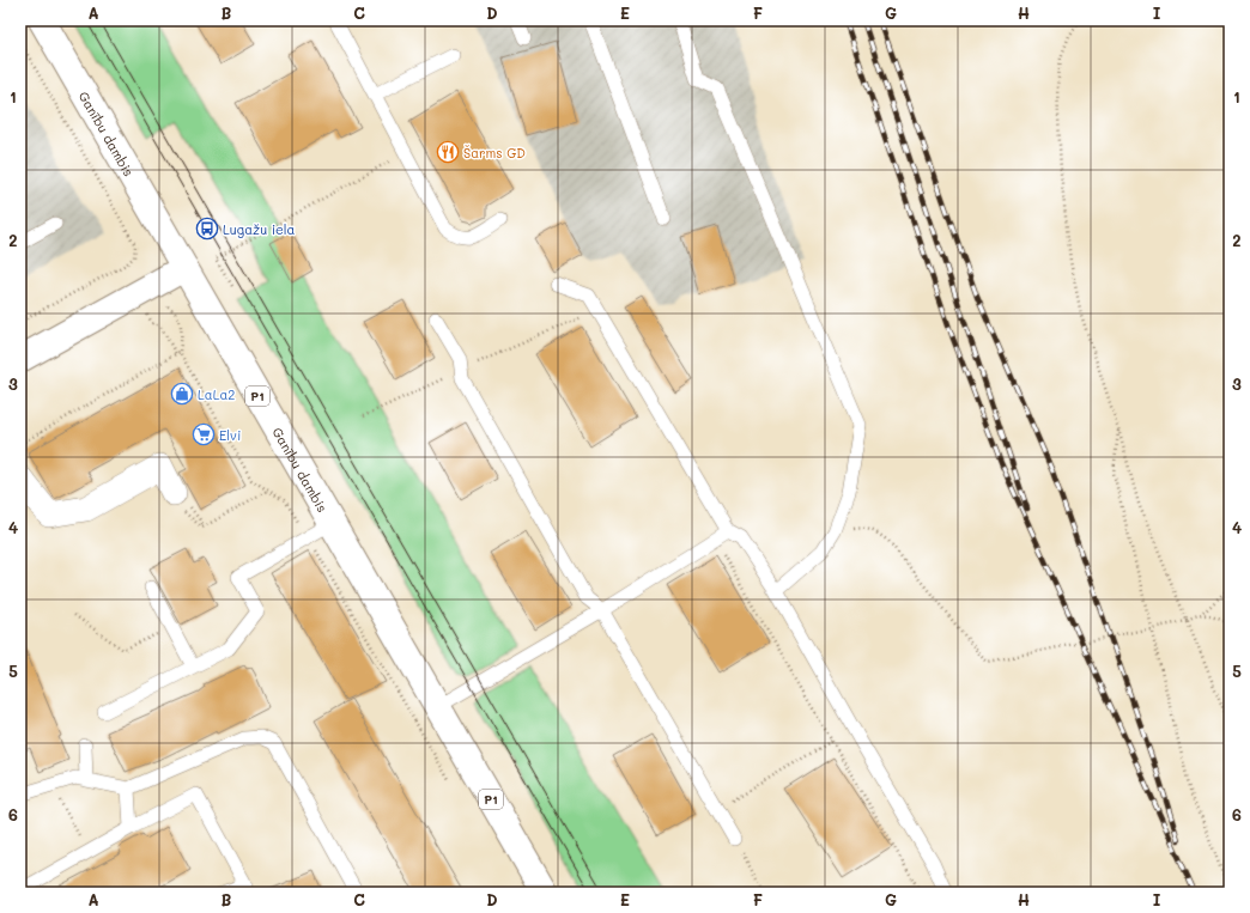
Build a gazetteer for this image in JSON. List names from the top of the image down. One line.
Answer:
{"streets":{"main road":["Ganību dambis","P1"]},"places":{"restaurant":["Šarms GD"],"bus stop":["Lugažu iela"],"shop":["LaLa2"],"supermarket":["Elvi"]},"grid":{"columns":["A","B","C","D","E","F","G","H","I"],"rows":["1","2","3","4","5","6"]}}
